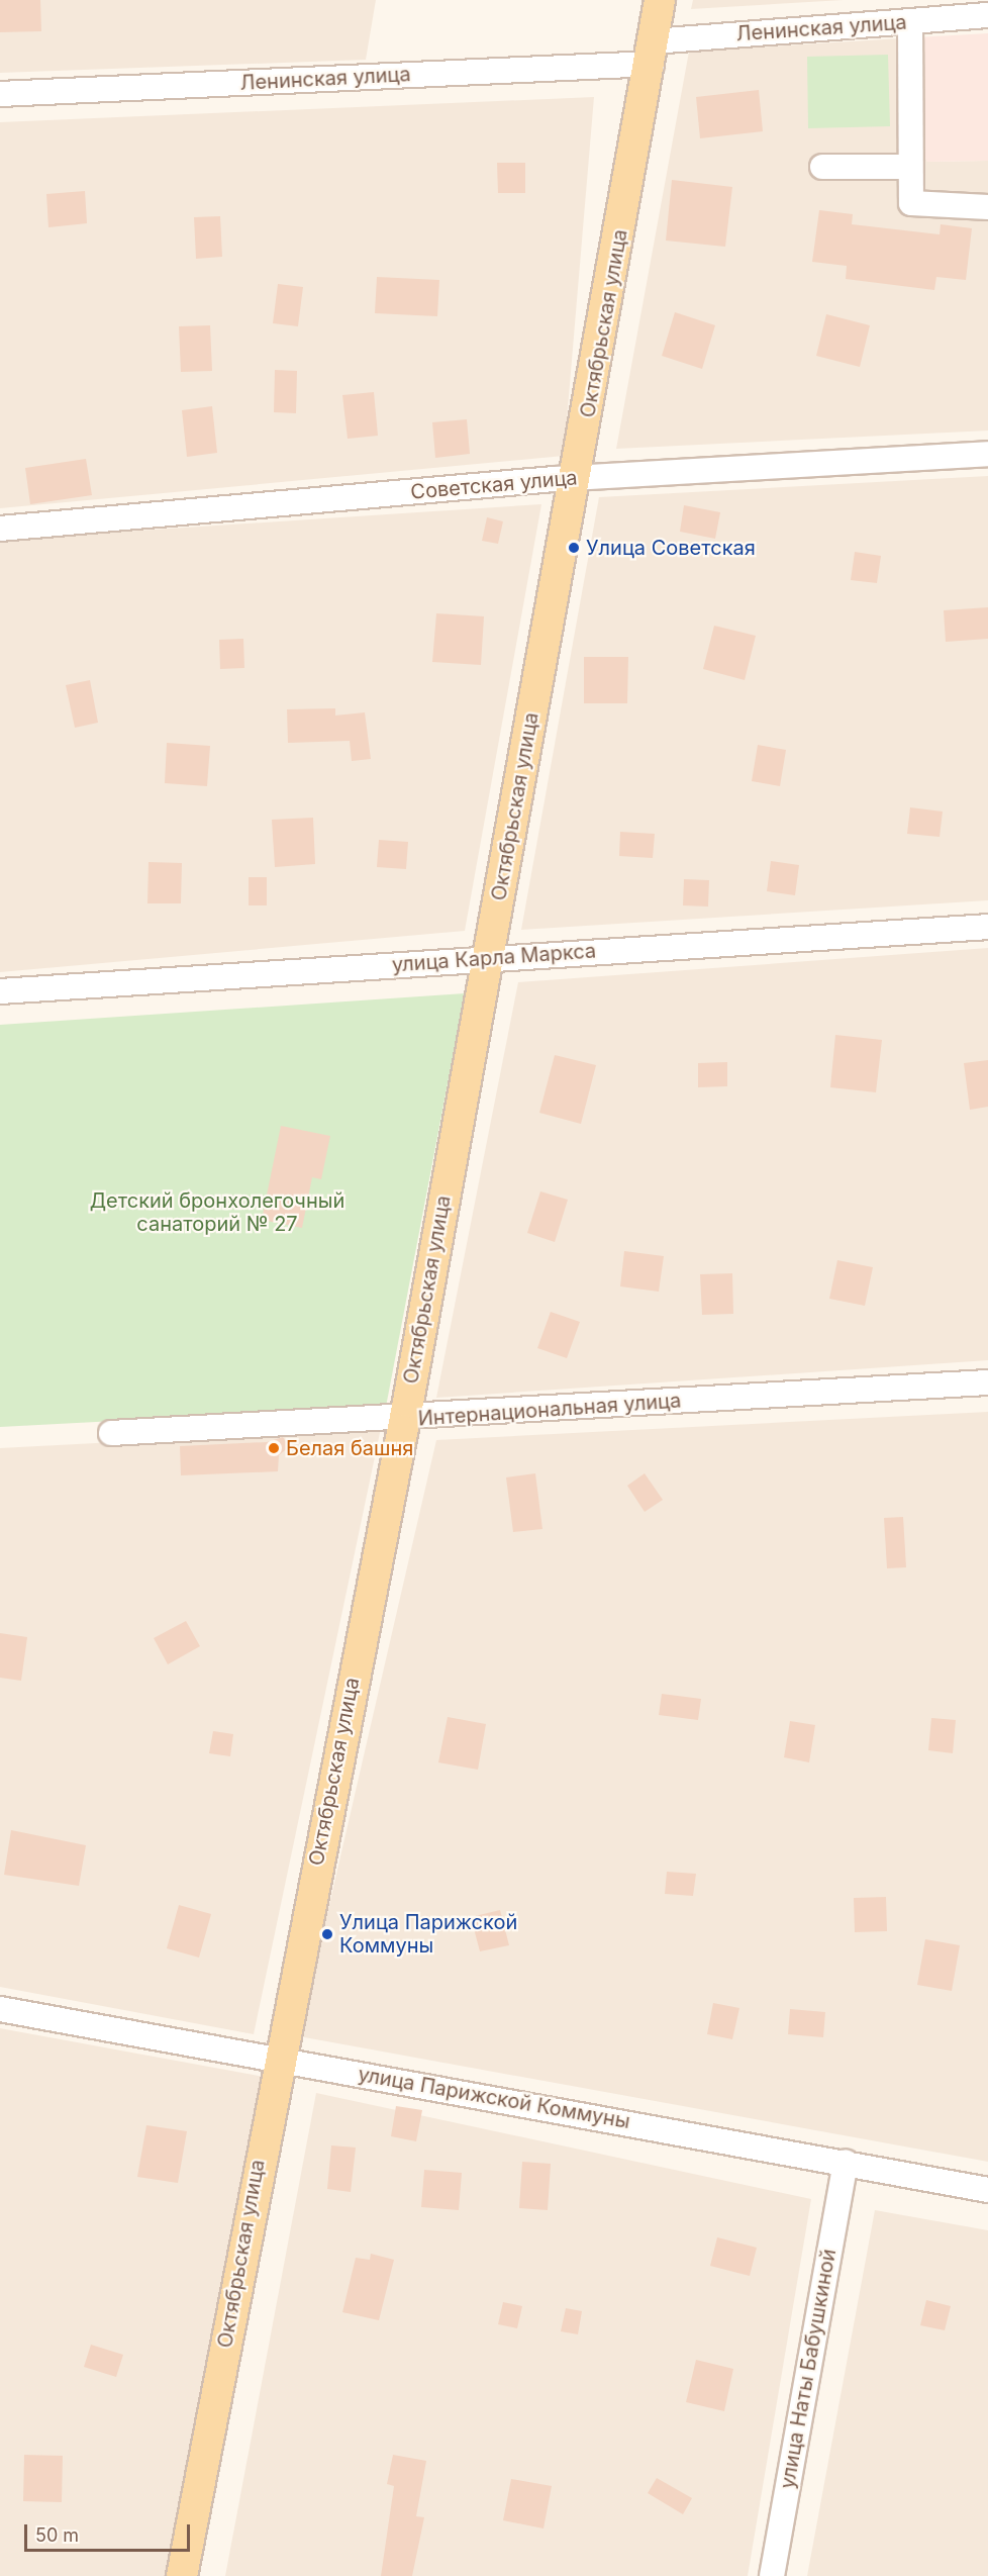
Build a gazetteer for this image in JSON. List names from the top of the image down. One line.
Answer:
{"streets":{"main road":["Октябрьская улица"],"street":["Ленинская улица","Советская улица","улица Карла Маркса","Интернациональная улица","улица Парижской Коммуны","улица Наты Бабушкиной"]},"crossings":[["Ленинская улица","Октябрьская улица"],["Октябрьская улица","Советская улица"],["Октябрьская улица","улица Карла Маркса"],["Октябрьская улица","Интернациональная улица"],["Октябрьская улица","улица Парижской Коммуны"],["улица Парижской Коммуны","улица Наты Бабушкиной"]],"parks":["Детский бронхолегочный санаторий № 27"],"places":["Улица Советская","Белая башня","Улица Парижской Коммуны"],"scale_bar":"50 m"}
